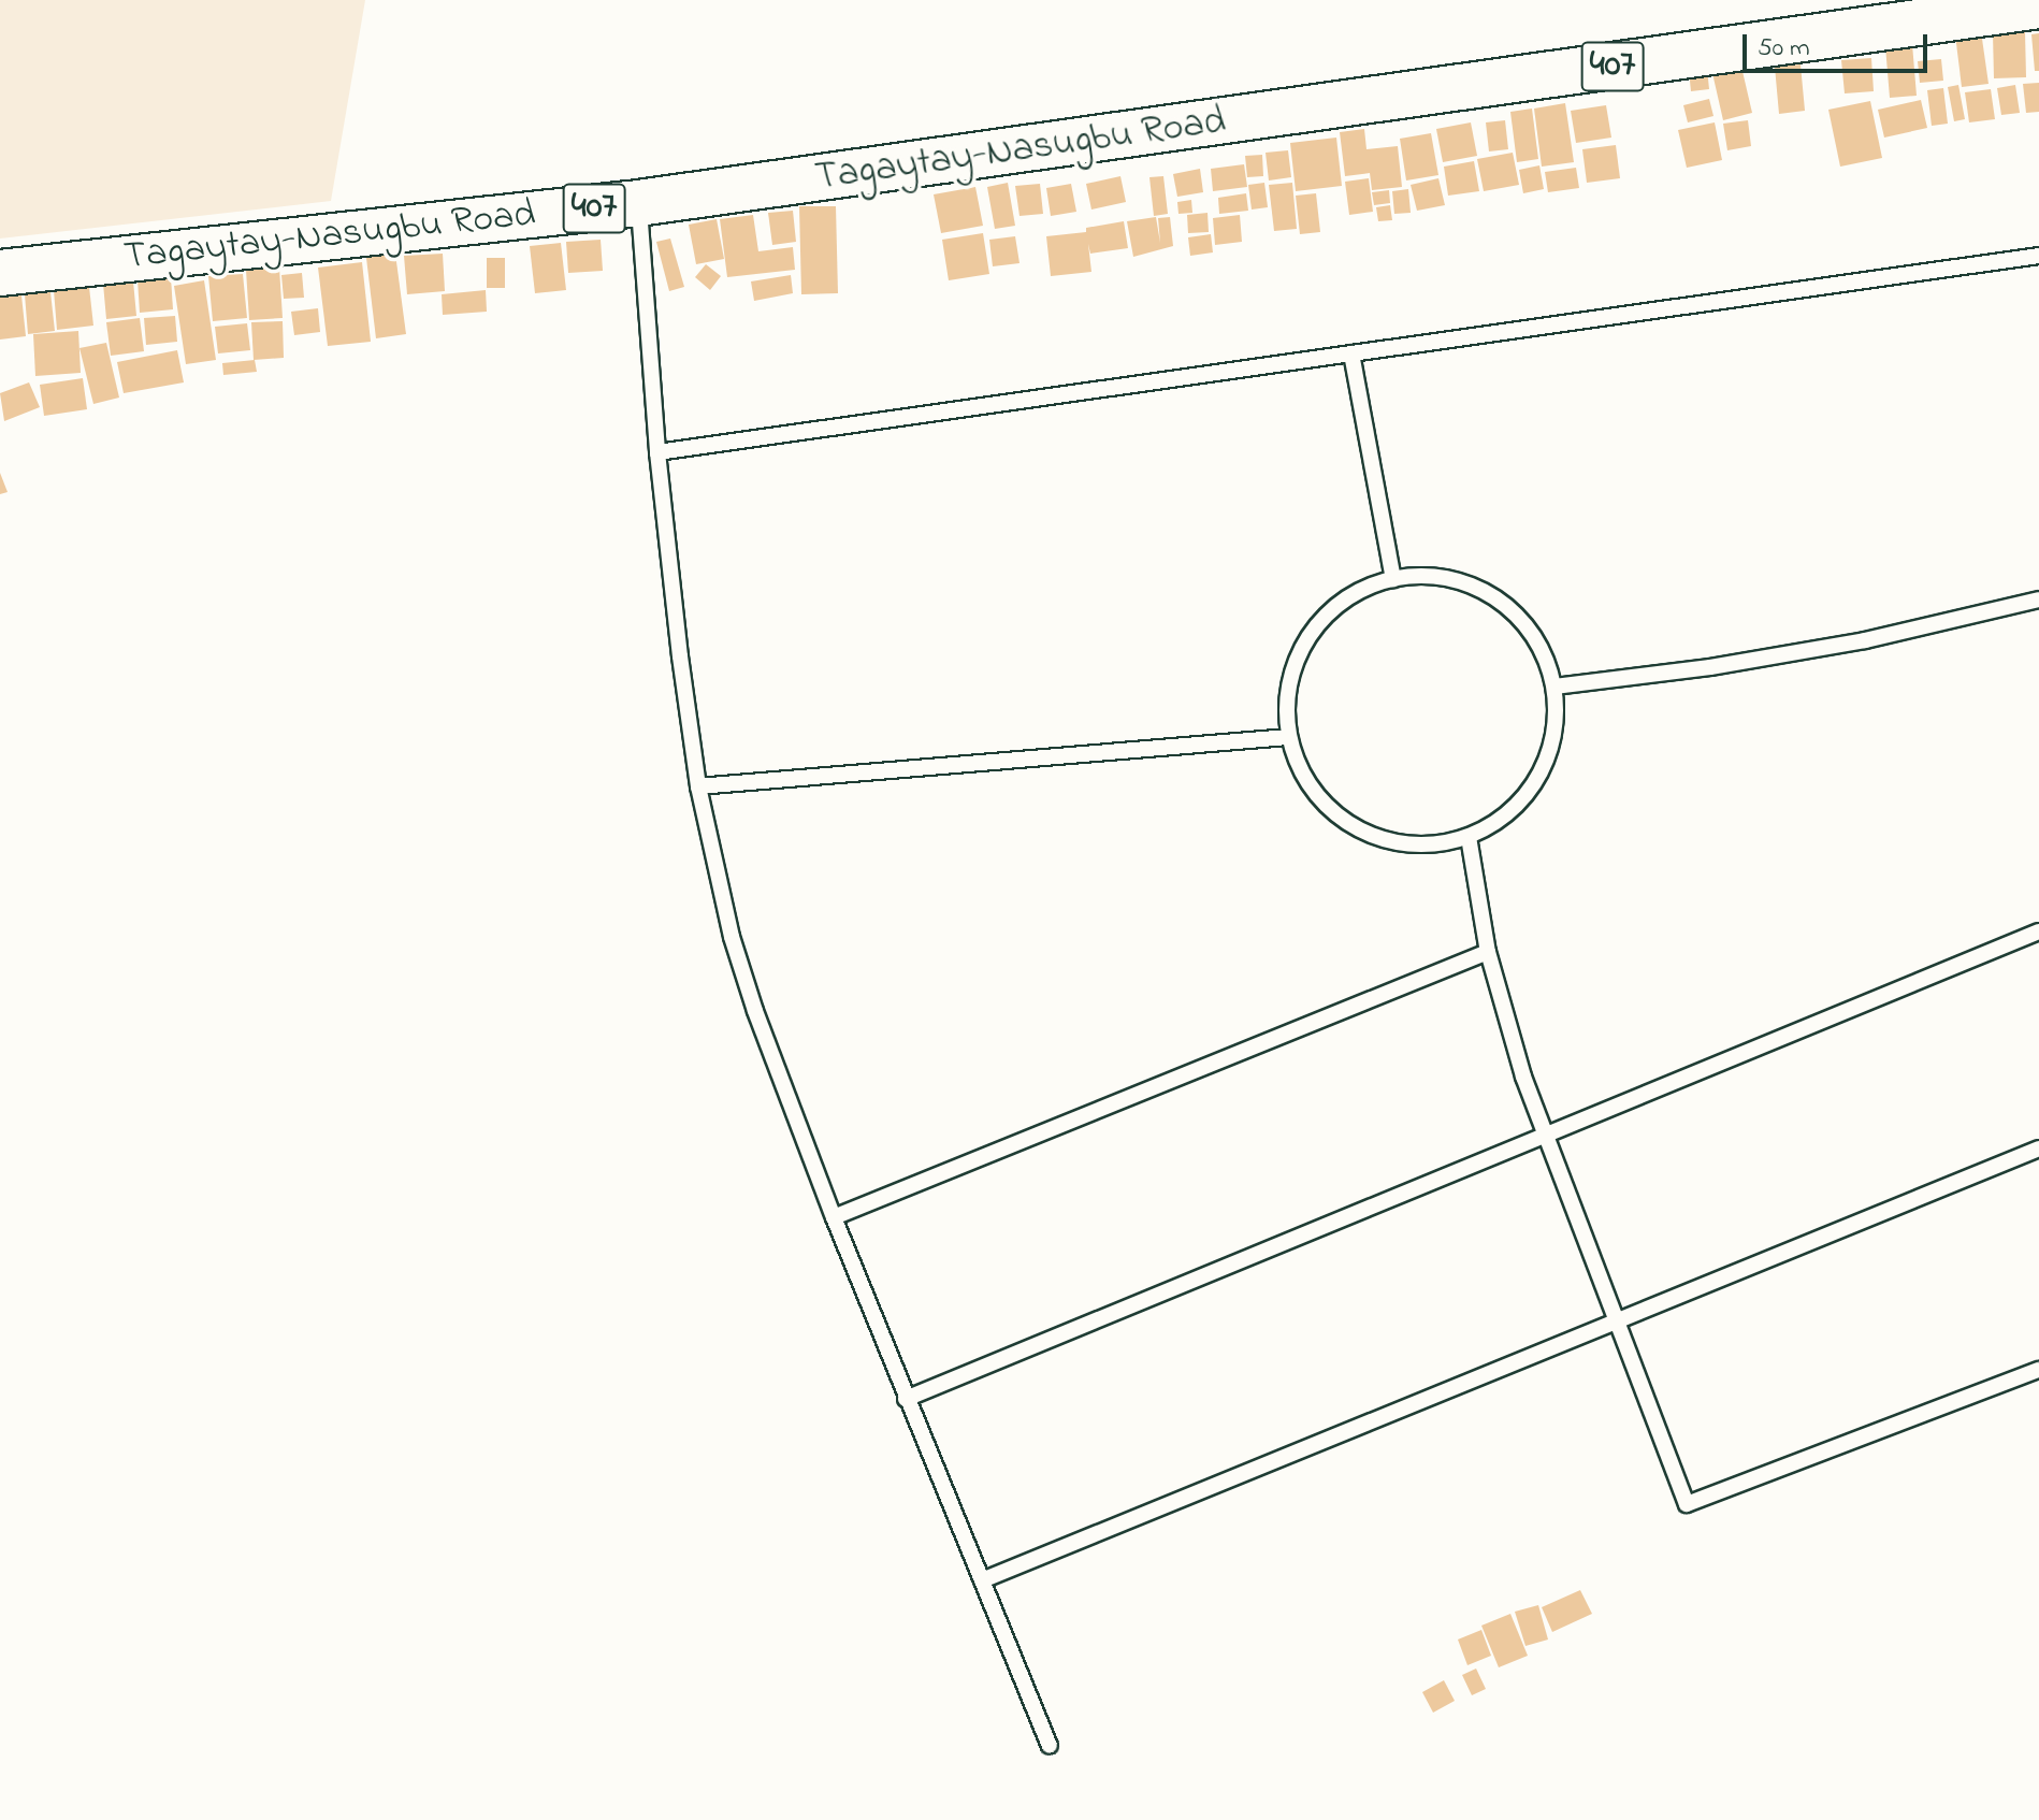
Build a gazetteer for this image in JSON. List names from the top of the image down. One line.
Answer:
{"streets":{"main road":["407","Tagaytay-Nasugbu Road"]},"scale_bar":"50 m"}
